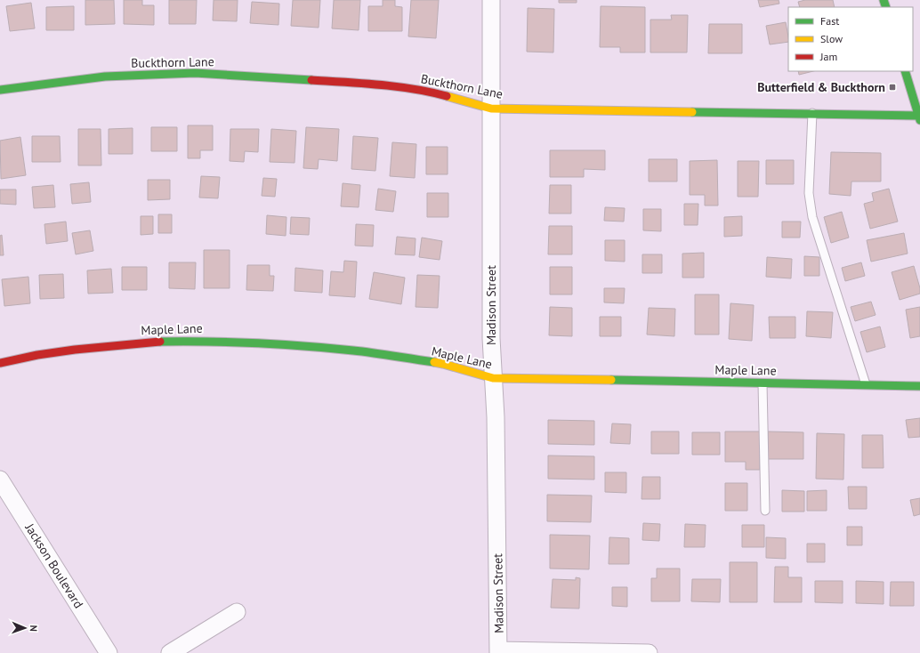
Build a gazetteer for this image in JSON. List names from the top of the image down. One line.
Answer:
{"streets":{"street":["Buckthorn Lane","Madison Street","Maple Lane","Jackson Boulevard"]},"crossings":[["Buckthorn Lane","Madison Street"],["Madison Street","Maple Lane"]],"places":{"transit":["Butterfield & Buckthorn"]},"legend":["Fast","Slow","Jam"],"north":"right"}
